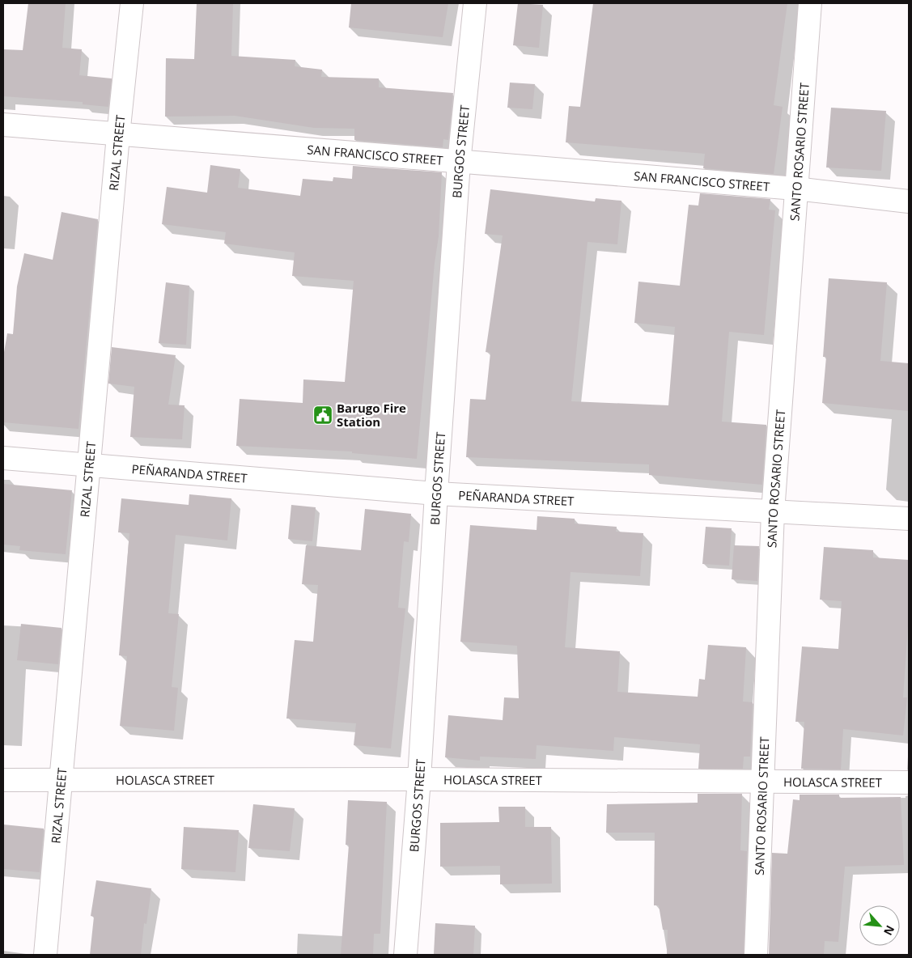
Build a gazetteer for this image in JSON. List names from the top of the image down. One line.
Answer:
{"streets":{"street":["BURGOS STREET","SANTO ROSARIO STREET","RIZAL STREET","SAN FRANCISCO STREET","PEÑARANDA STREET","HOLASCA STREET"]},"crossings":[["BURGOS STREET","SAN FRANCISCO STREET"],["BURGOS STREET","PEÑARANDA STREET"],["BURGOS STREET","HOLASCA STREET"],["SANTO ROSARIO STREET","SAN FRANCISCO STREET"],["SANTO ROSARIO STREET","PEÑARANDA STREET"],["SANTO ROSARIO STREET","HOLASCA STREET"],["RIZAL STREET","SAN FRANCISCO STREET"],["RIZAL STREET","PEÑARANDA STREET"],["RIZAL STREET","HOLASCA STREET"]],"places":{"public building":["Barugo Fire Station"]},"north":"bottom right"}
